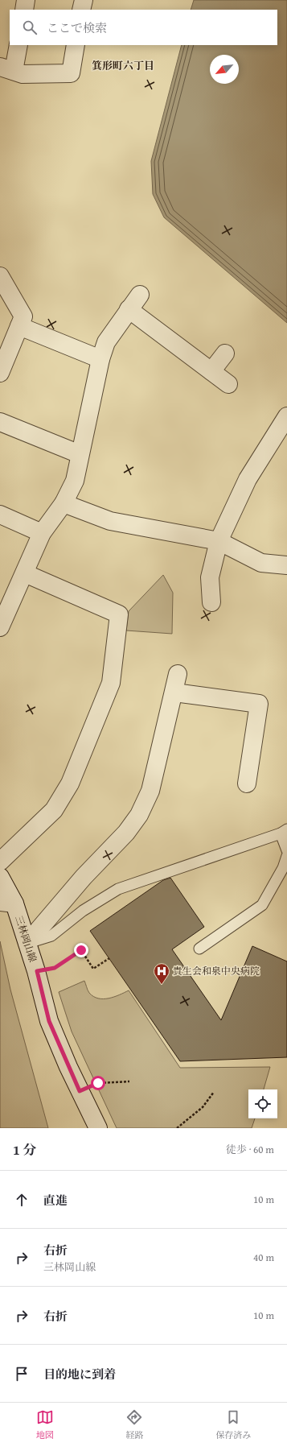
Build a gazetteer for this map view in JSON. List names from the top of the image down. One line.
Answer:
{"streets":{"street":["三林岡山線"]},"districts":["箕形町六丁目"],"places":{"hospital":["貴生会和泉中央病院"]},"north":"bottom left","page":{"search":"ここで検索","heading":["1 分","徒歩 · 60 m"],"list":[["直進","10 m"],["右折","三林岡山線","40 m"],["右折","10 m"],"目的地に到着"],"nav":["地図","経路","保存済み"]}}
